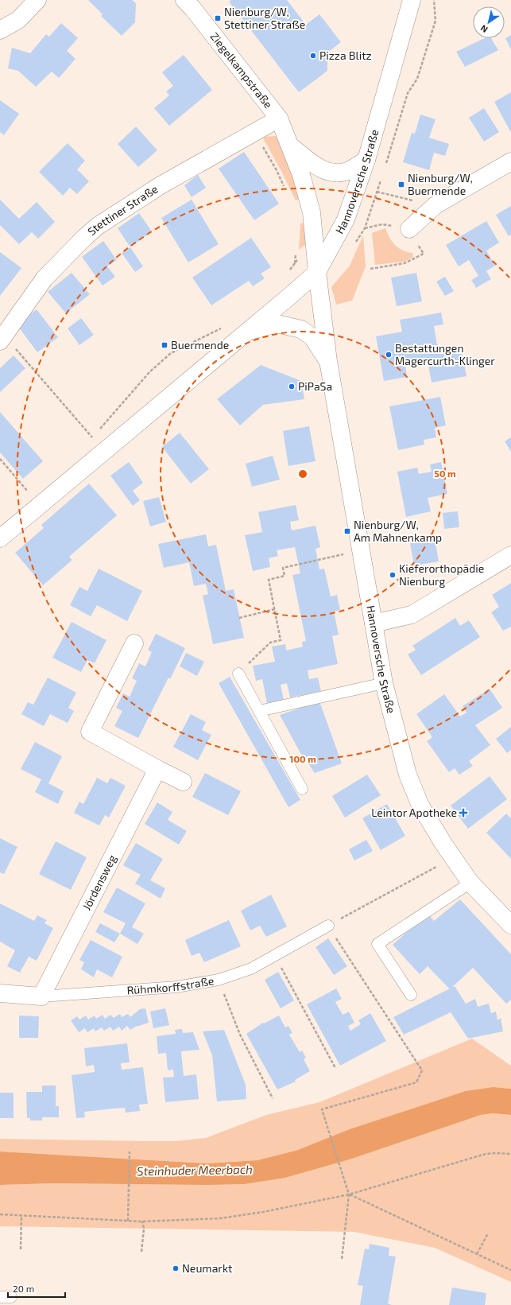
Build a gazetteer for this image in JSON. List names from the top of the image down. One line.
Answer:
{"streets":{"street":["Ziegelkampstraße","Hannoversche Straße","Stettiner Straße","Jördensweg","Rühmkorffstraße"]},"crossings":[["Ziegelkampstraße","Hannoversche Straße"],["Ziegelkampstraße","Stettiner Straße"],["Jördensweg","Rühmkorffstraße"]],"water":["Steinhuder Meerbach"],"places":{"transit":["Nienburg/W, Stettiner Straße","Nienburg/W, Buermende","Buermende","Nienburg/W, Am Mahnenkamp"],"other":["Pizza Blitz","Bestattungen Magercurth-Klinger","PiPaSa","Kieferorthopädie Nienburg","Neumarkt"],"health":["Leintor Apotheke"]},"scale_bar":"20 m","north":"bottom left","rings":["50 m","100 m"]}
